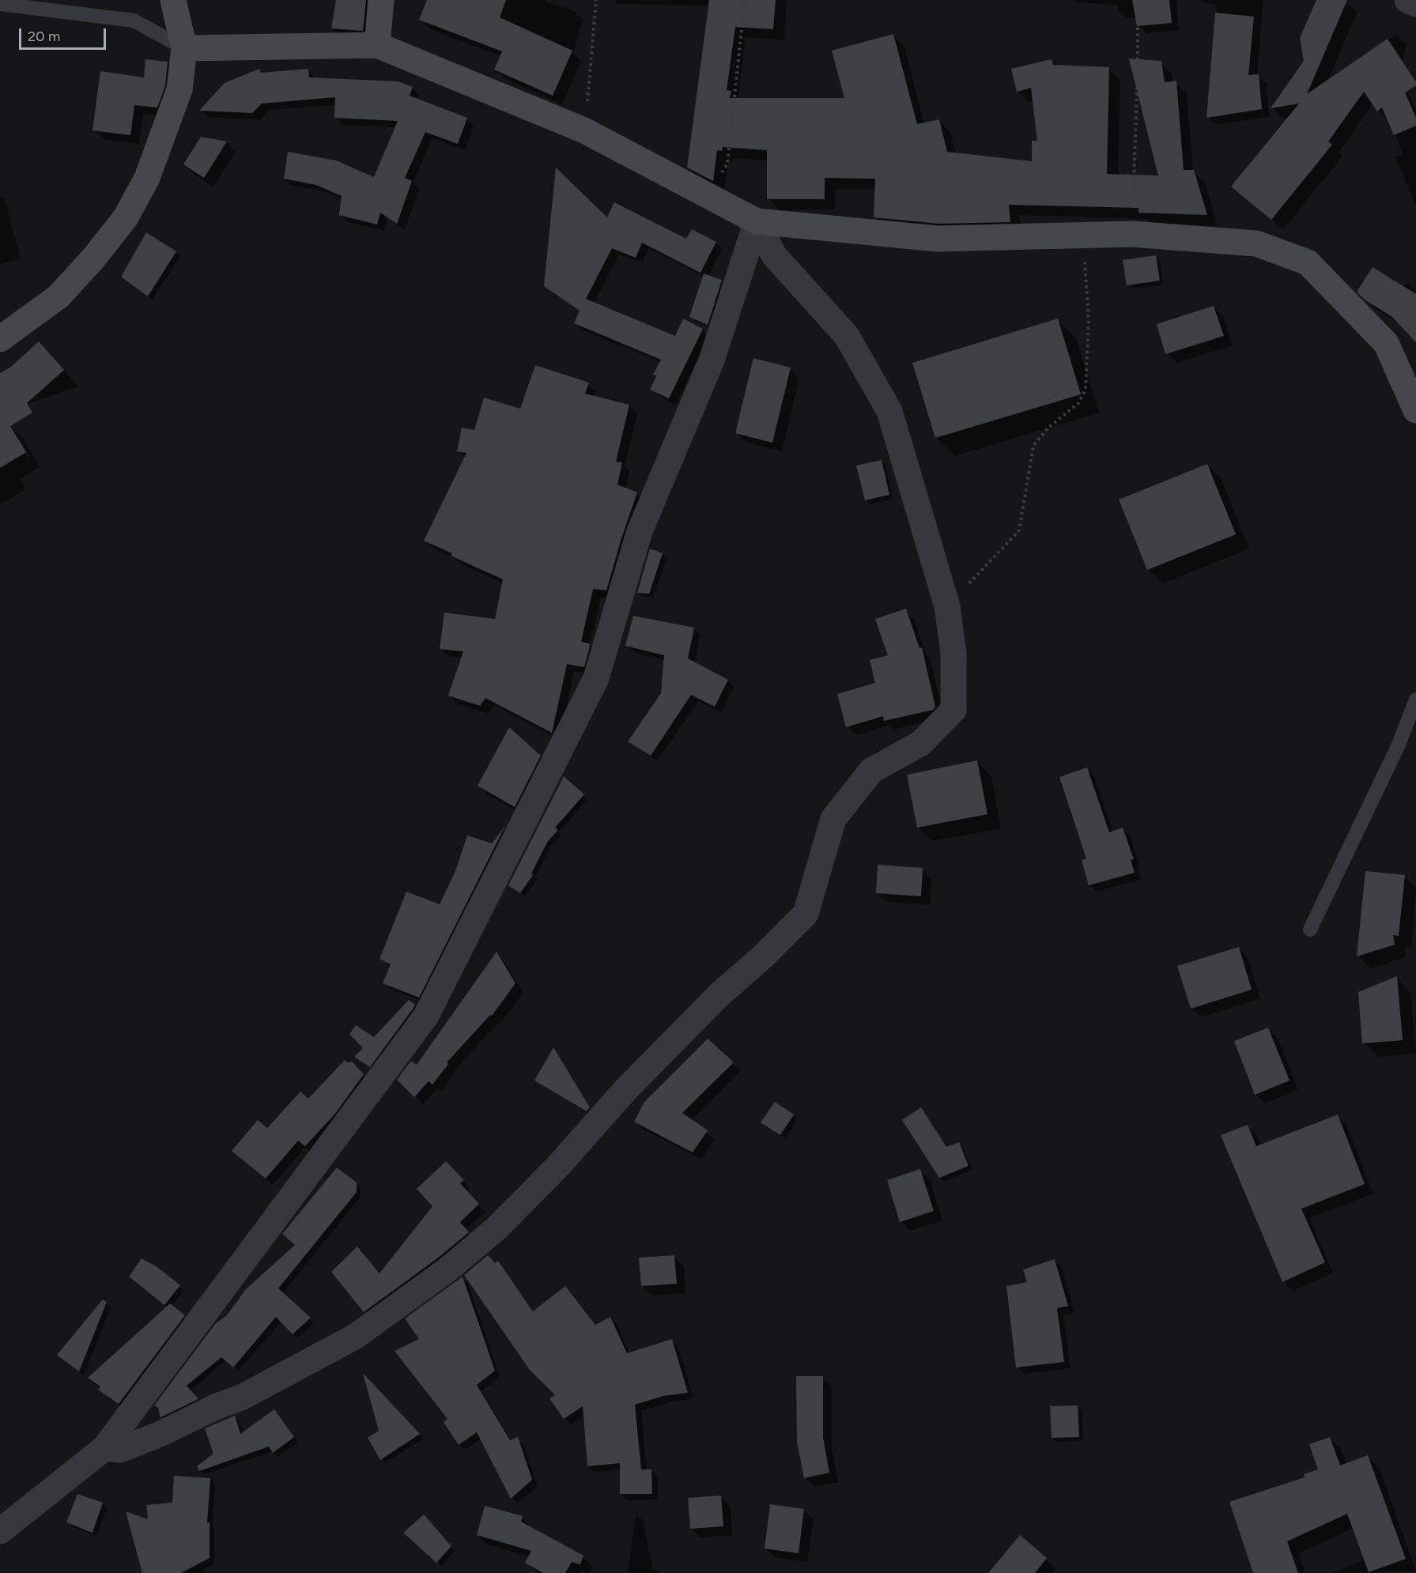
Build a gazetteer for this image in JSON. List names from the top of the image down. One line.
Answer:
{"scale_bar":"20 m"}
